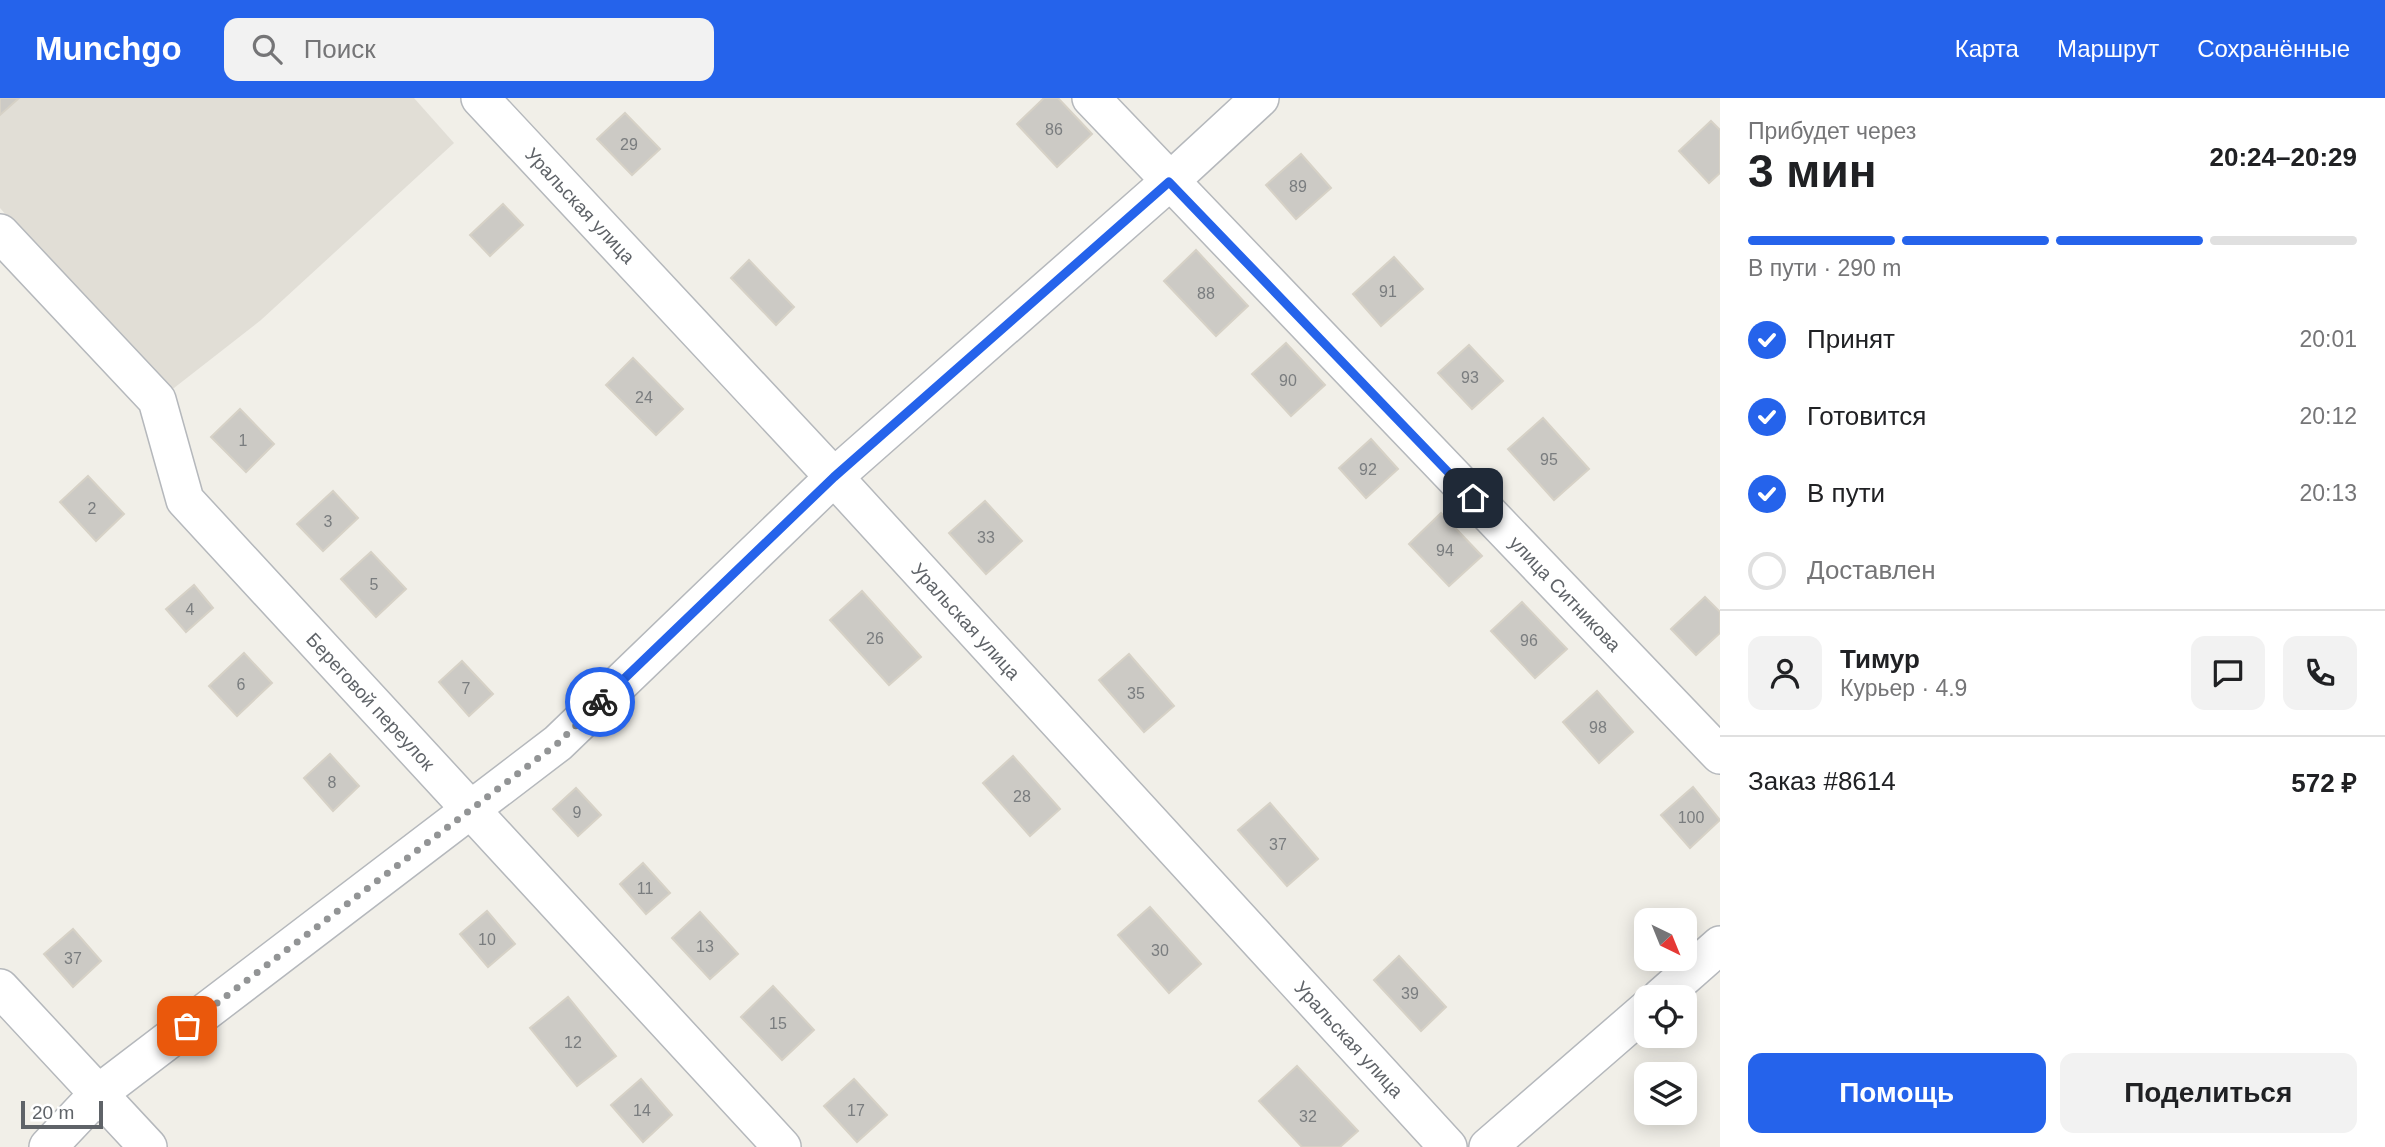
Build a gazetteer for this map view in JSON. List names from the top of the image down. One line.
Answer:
{"streets":{"street":["Уральская улица","улица Ситникова","Береговой переулок"]},"house_numbers":["86","29","89","91","88","93","90","24","1","95","92","2","3","33","94","5","4","26","96","6","7","35","98","8","28","9","100","37","11","10","13","30","37","39","15","12","14","17","32"],"scale_bar":"20 m","north":"bottom right","page":{"header":"Munchgo","search":"Поиск","nav":["Карта","Маршрут","Сохранённые"],"heading":["3 мин","Прибудет через","20:24–20:29"],"panel":["Тимур","Курьер · 4.9","Заказ #8614","572 ₽"],"bar":"В пути · 290 m","list":[["Принят","20:01"],["Готовится","20:12"],["В пути","20:13"],"Доставлен"],"buttons":["Помощь","Поделиться"],"scale":"20 m"}}
